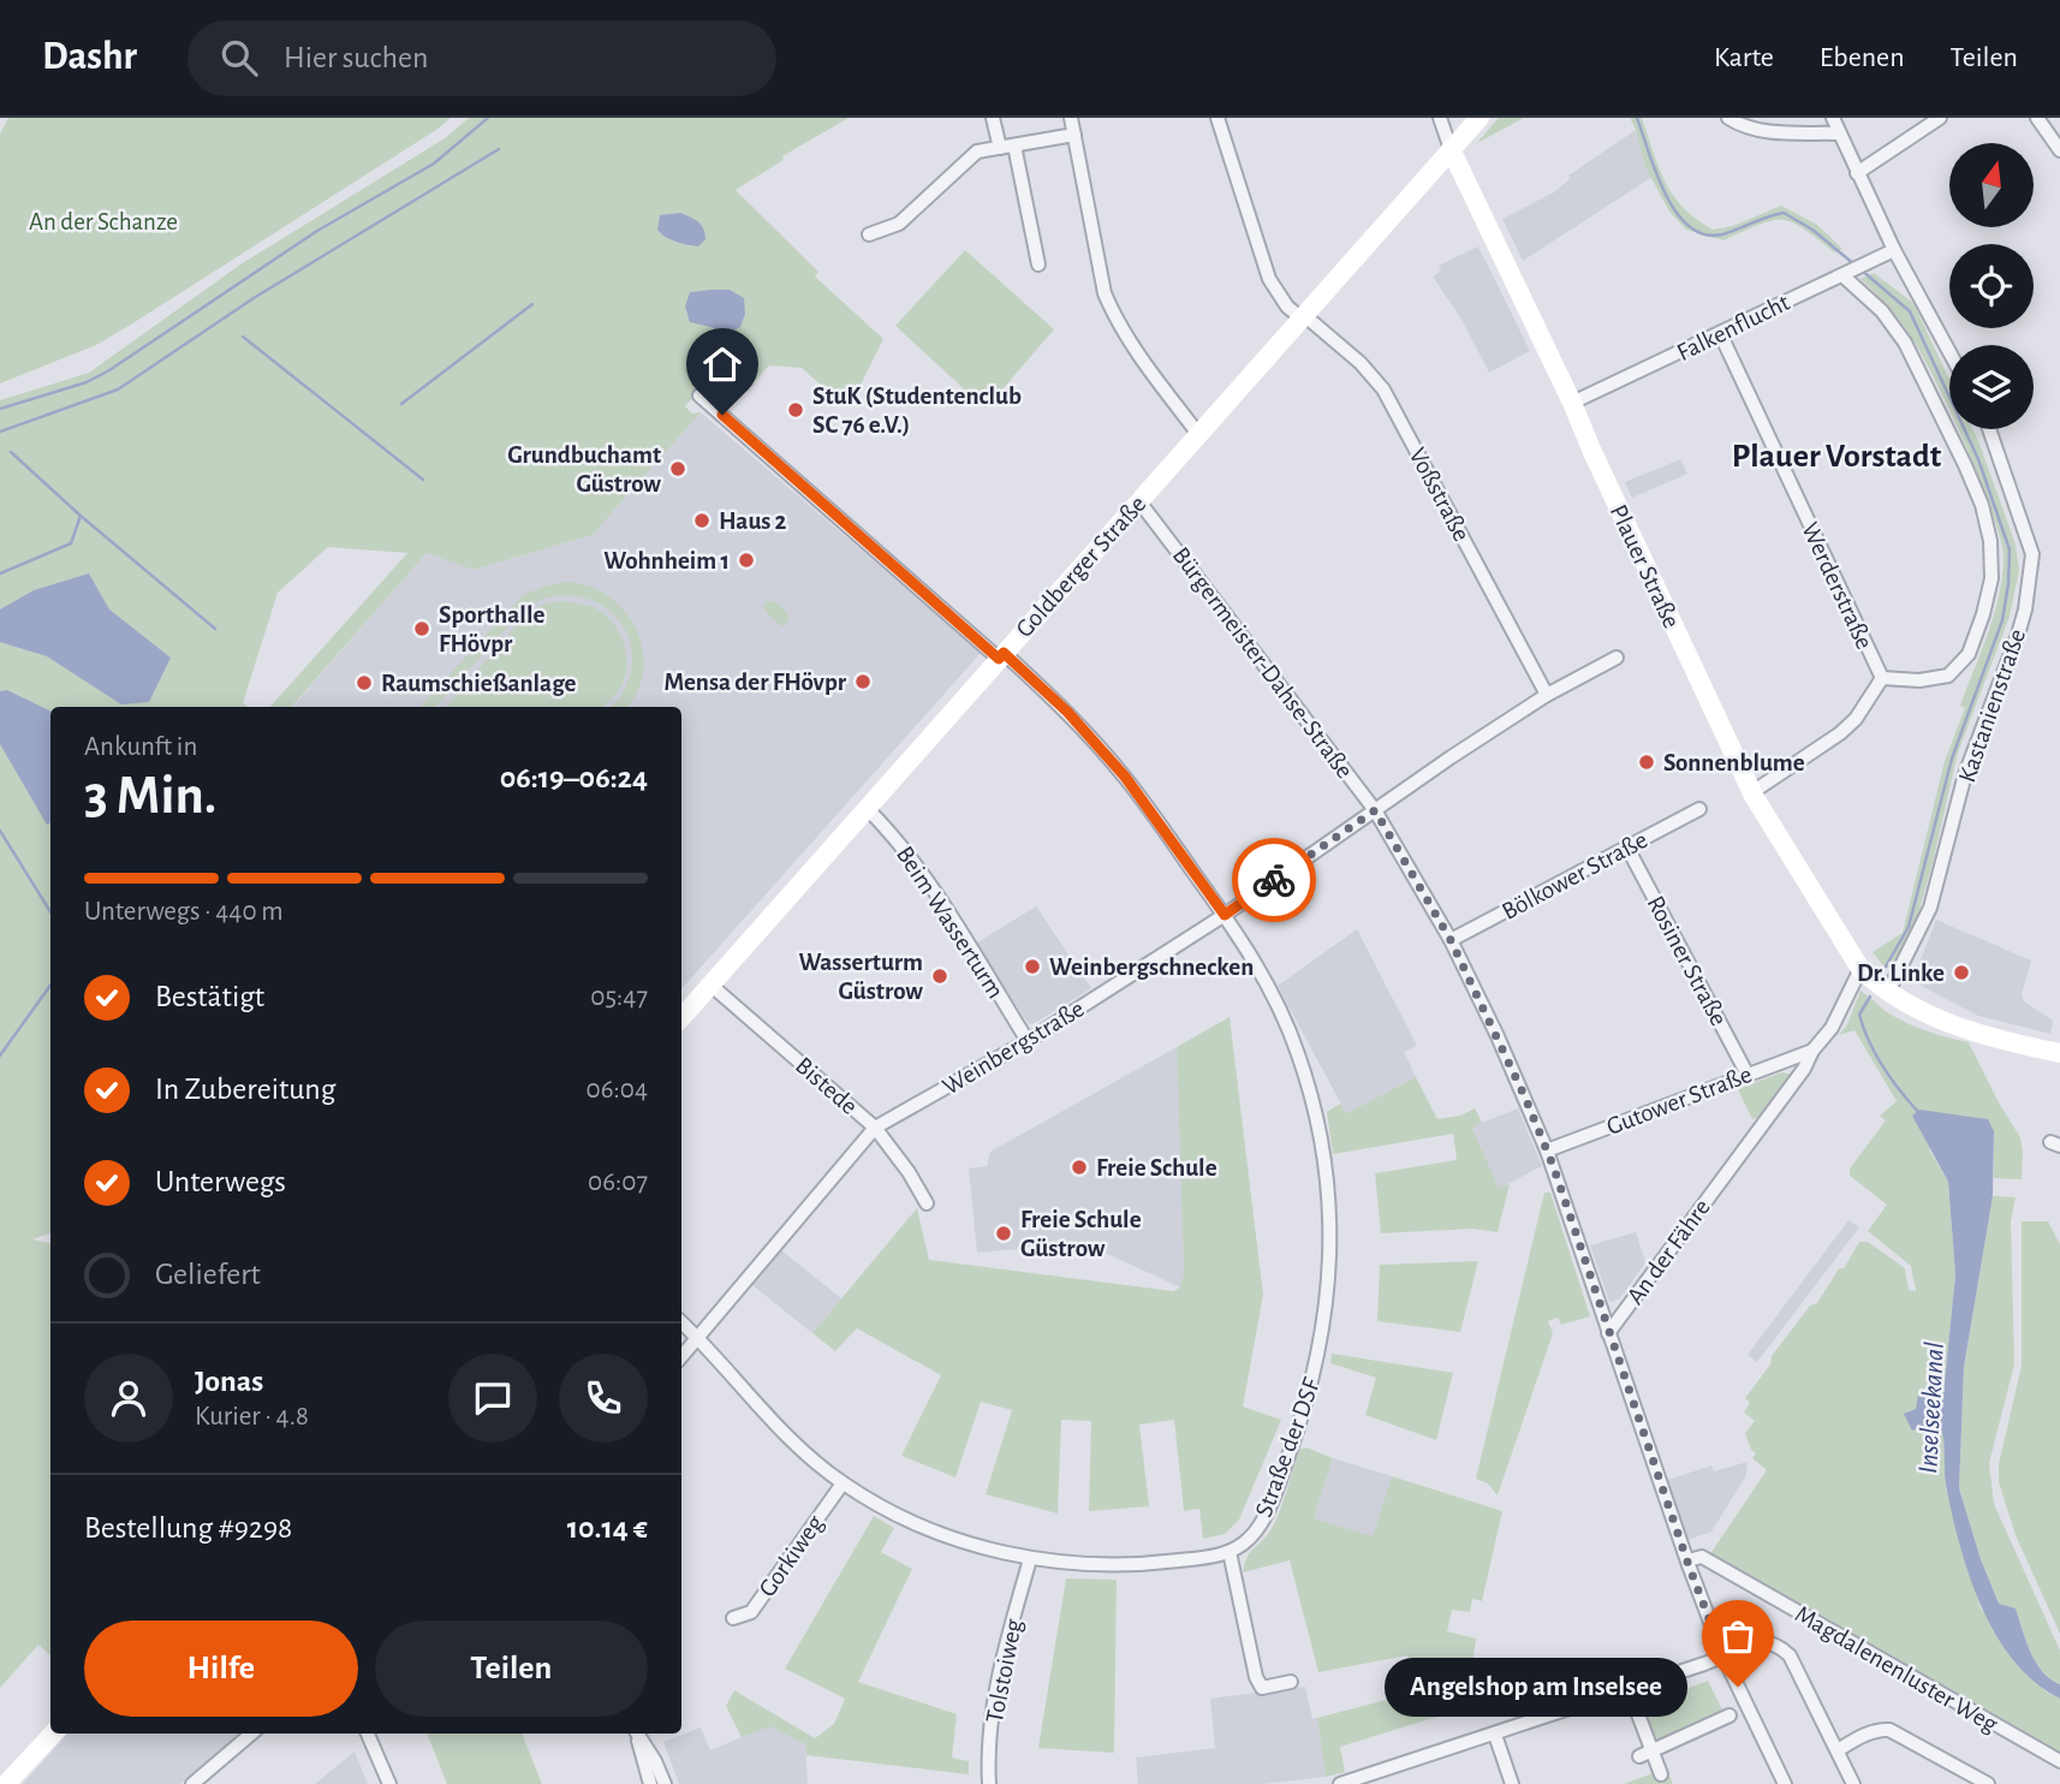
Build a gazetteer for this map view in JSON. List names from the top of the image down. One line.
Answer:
{"streets":{"main road":["Goldberger Straße","Plauer Straße"],"street":["Falkenflucht","Voßstraße","Werderstraße","Bürgermeister-Dahse-Straße","Kastanienstraße","Bölkower Straße","Beim Wasserturm","Rosiner Straße","Weinbergstraße","Bistede","Gutower Straße","An der Fähre","Straße der DSF","Gorkiweg","Magdalenenluster Weg","Tolstoiweg"]},"crossings":[["Falkenflucht","Plauer Straße"],["Falkenflucht","Werderstraße"],["Voßstraße","Goldberger Straße"],["Voßstraße","Weinbergstraße"],["Goldberger Straße","Plauer Straße"],["Goldberger Straße","Bürgermeister-Dahse-Straße"],["Goldberger Straße","Beim Wasserturm"],["Goldberger Straße","Bistede"],["Goldberger Straße","Straße der DSF"],["Plauer Straße","Werderstraße"],["Plauer Straße","Kastanienstraße"],["Plauer Straße","An der Fähre"],["Bürgermeister-Dahse-Straße","Bölkower Straße"],["Bürgermeister-Dahse-Straße","Weinbergstraße"],["Bürgermeister-Dahse-Straße","Gutower Straße"],["Bürgermeister-Dahse-Straße","An der Fähre"],["Bölkower Straße","Rosiner Straße"],["Beim Wasserturm","Weinbergstraße"],["Rosiner Straße","Gutower Straße"],["Weinbergstraße","Bistede"],["Weinbergstraße","Straße der DSF"],["Gutower Straße","An der Fähre"]],"districts":["Plauer Vorstadt"],"water":["Inselseekanal"],"parks":["An der Schanze"],"places":["StuK (Studentenclub SC 76 e.V.)","Grundbuchamt Güstrow","Haus 2","Wohnheim 1","Sporthalle FHövpr","Mensa der FHövpr","Raumschießanlage","Sonnenblume","Weinbergschnecken","Dr. Linke","Wasserturm Güstrow","Freie Schule","Freie Schule Güstrow","Angelshop am Inselsee"],"north":"top","page":{"header":"Dashr","search":"Hier suchen","nav":["Karte","Ebenen","Teilen"],"heading":["3 Min.","Ankunft in","06:19–06:24"],"panel":["Jonas","Kurier · 4.8","Bestellung #9298","10.14 €"],"bar":"Unterwegs · 440 m","list":[["Bestätigt","05:47"],["In Zubereitung","06:04"],["Unterwegs","06:07"],"Geliefert"],"buttons":["Hilfe","Teilen"],"bubble":"Angelshop am Inselsee"}}
